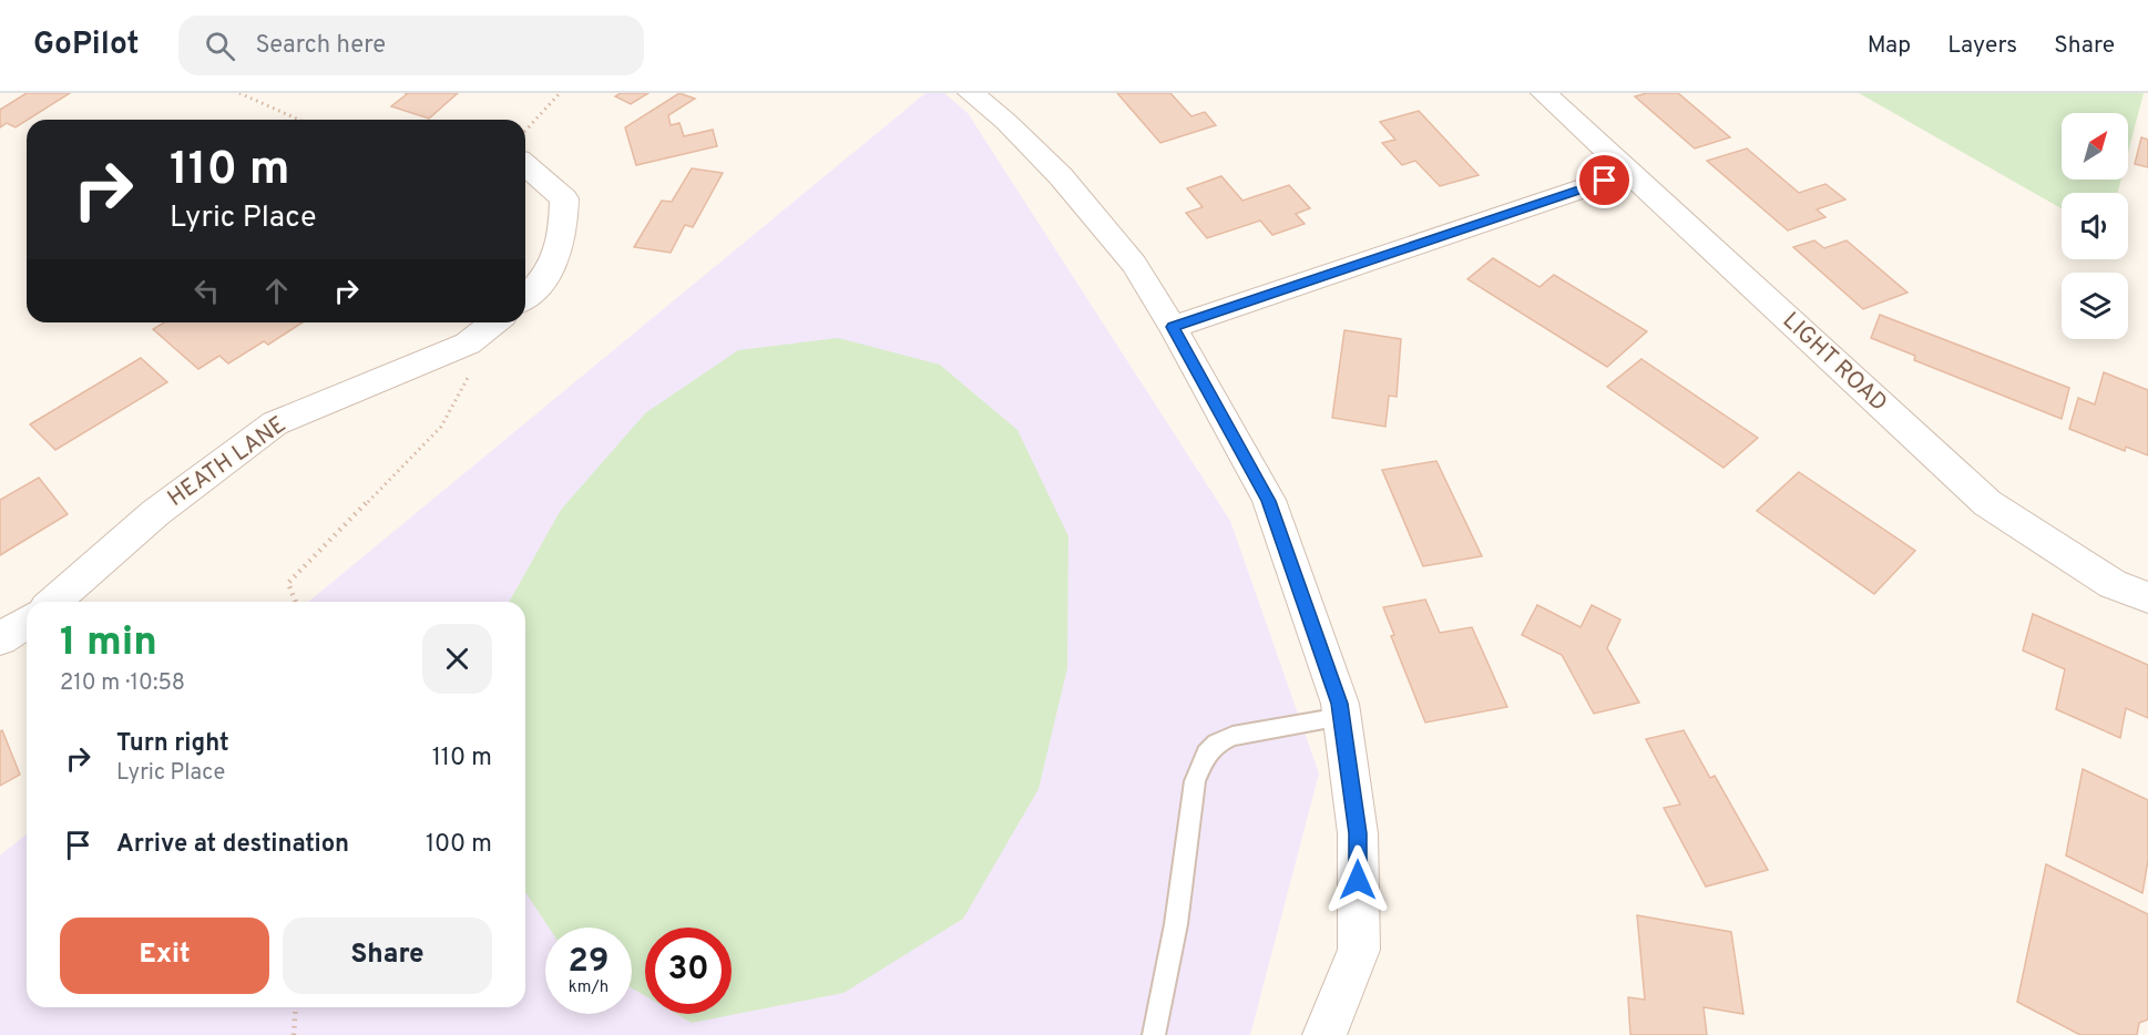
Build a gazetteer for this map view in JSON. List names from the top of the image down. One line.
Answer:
{"streets":{"street":["LIGHT ROAD","HEATH LANE"]},"north":"top right","page":{"header":"GoPilot","search":"Search here","nav":["Map","Layers","Share"],"turn":["110 m","Lyric Place"],"heading":["1 min","210 m · 10:58"],"list":[{"name":"Turn right","note":"Lyric Place","value":"110 m"},{"name":"Arrive at destination","value":"100 m"}],"buttons":["Exit","Share"],"speed":"29 km/h","limit":"30"}}
